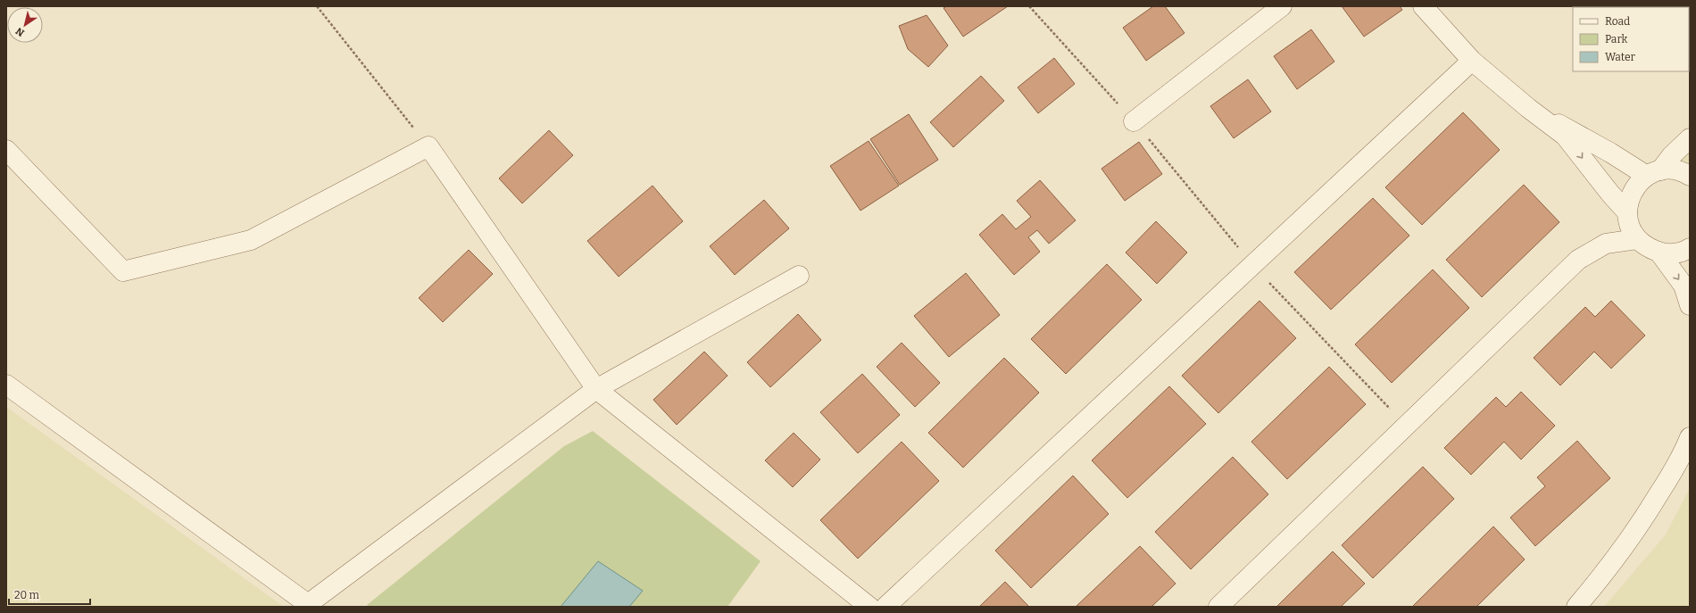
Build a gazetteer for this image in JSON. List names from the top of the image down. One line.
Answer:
{"legend":["Road","Park","Water"],"scale_bar":"20 m","north":"bottom left"}
